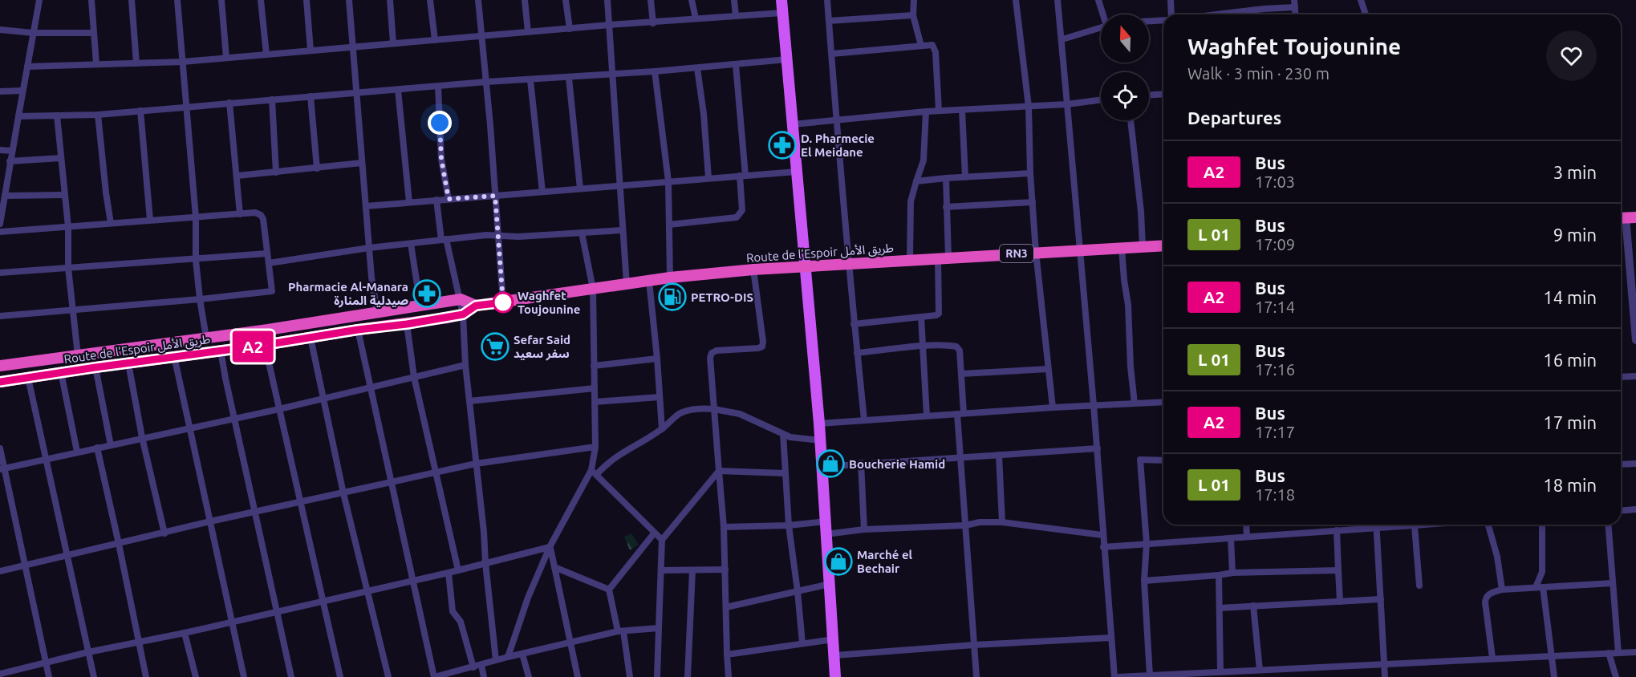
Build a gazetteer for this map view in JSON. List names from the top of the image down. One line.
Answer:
{"streets":{"highway":["Route de l’Espoir طريق الأمل","RN3"]},"places":{"pharmacy":["D. Pharmecie El Meidane","Pharmacie Al-Manara صيدلية المنارة"],"fuel station":["PETRO-DIS"],"other":["Waghfet Toujounine"],"supermarket":["Sefar Said سفر سعيد"],"shop":["Boucherie Hamid","Marché el Bechair"]},"lines":["bus line A2"],"north":"top","page":{"on_map":"A2","heading":[["Waghfet Toujounine","Walk · 3 min · 230 m"],"Departures"],"list":[{"mark":"A2","name":"Bus","note":"17:03","value":"3 min"},{"mark":"L 01","name":"Bus","note":"17:09","value":"9 min"},{"mark":"A2","name":"Bus","note":"17:14","value":"14 min"},{"mark":"L 01","name":"Bus","note":"17:16","value":"16 min"},{"mark":"A2","name":"Bus","note":"17:17","value":"17 min"},{"mark":"L 01","name":"Bus","note":"17:18","value":"18 min"}]}}
